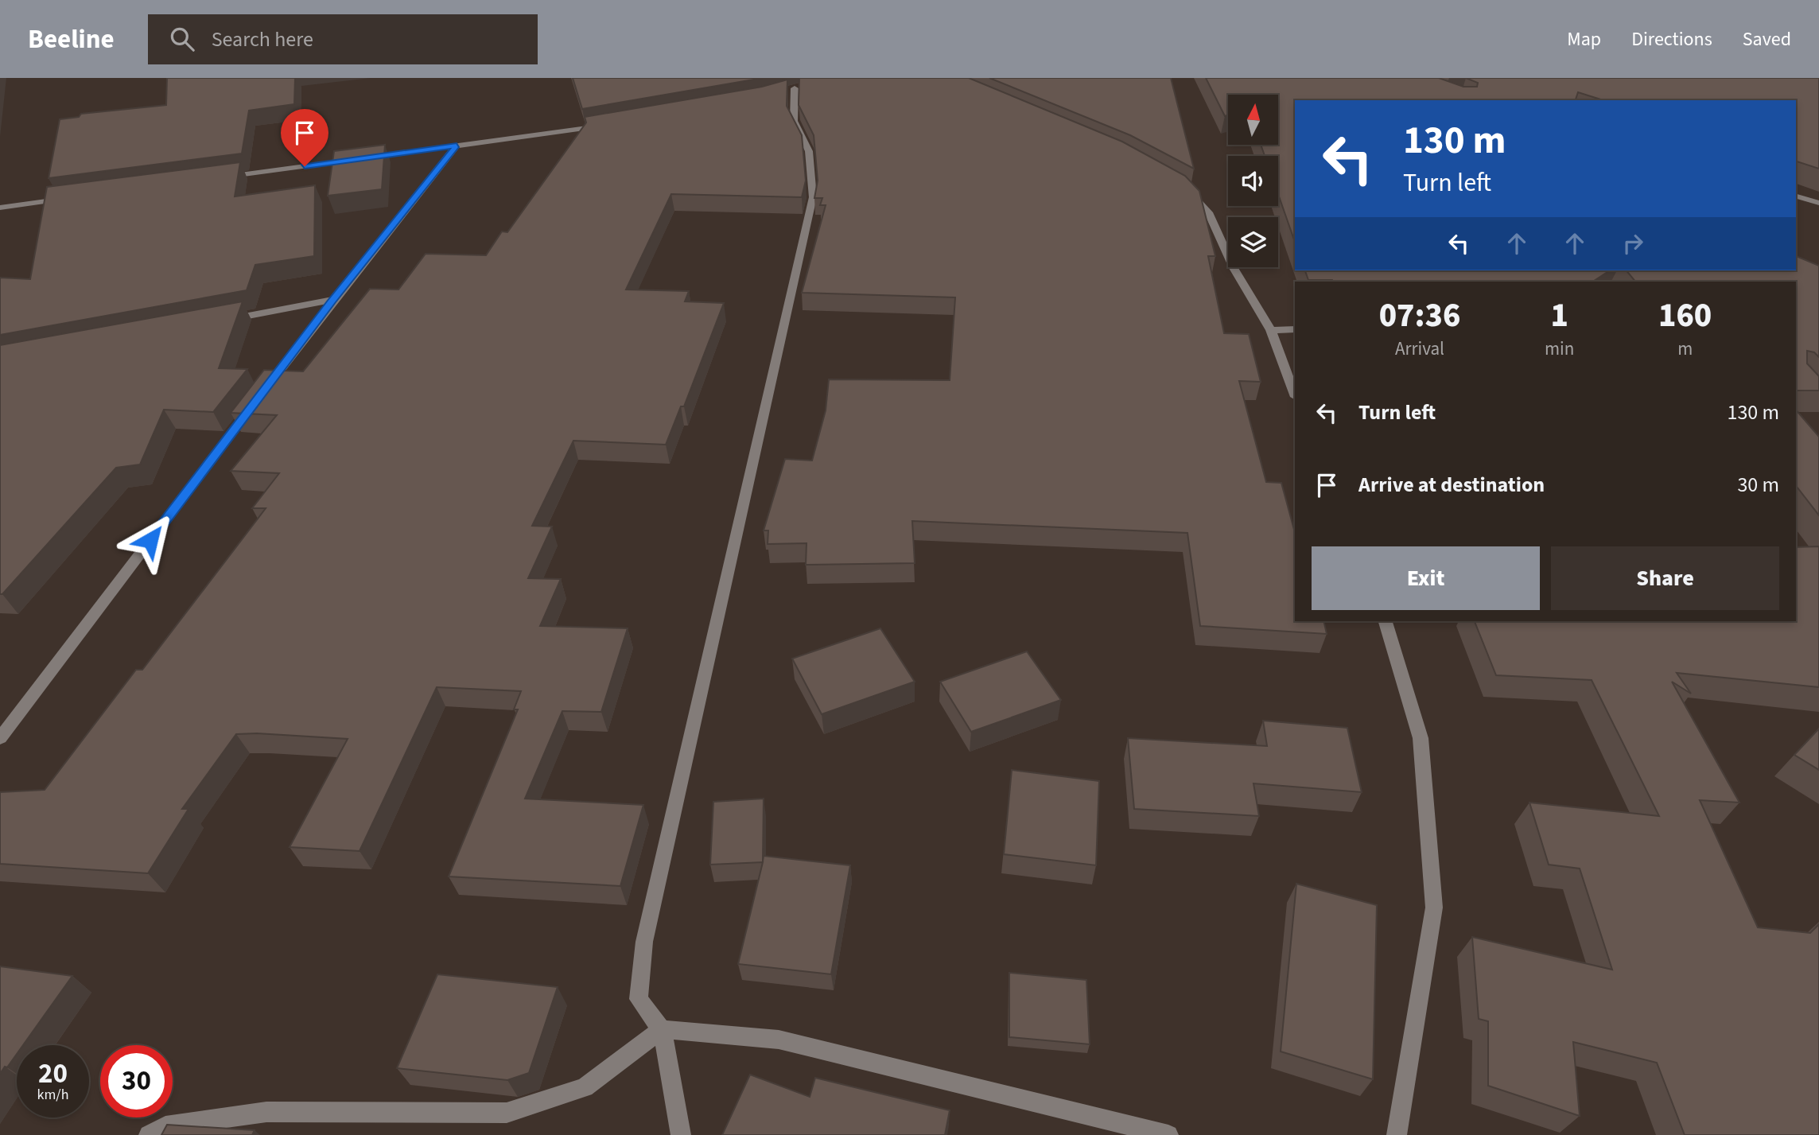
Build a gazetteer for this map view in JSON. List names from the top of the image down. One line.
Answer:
{"north":"top","page":{"header":"Beeline","search":"Search here","nav":["Map","Directions","Saved"],"turn":["130 m","Turn left"],"eta":["07:36","Arrival","1","min","160","m"],"list":[{"name":"Turn left","value":"130 m"},{"name":"Arrive at destination","value":"30 m"}],"buttons":["Exit","Share"],"speed":"20 km/h","limit":"30"}}
